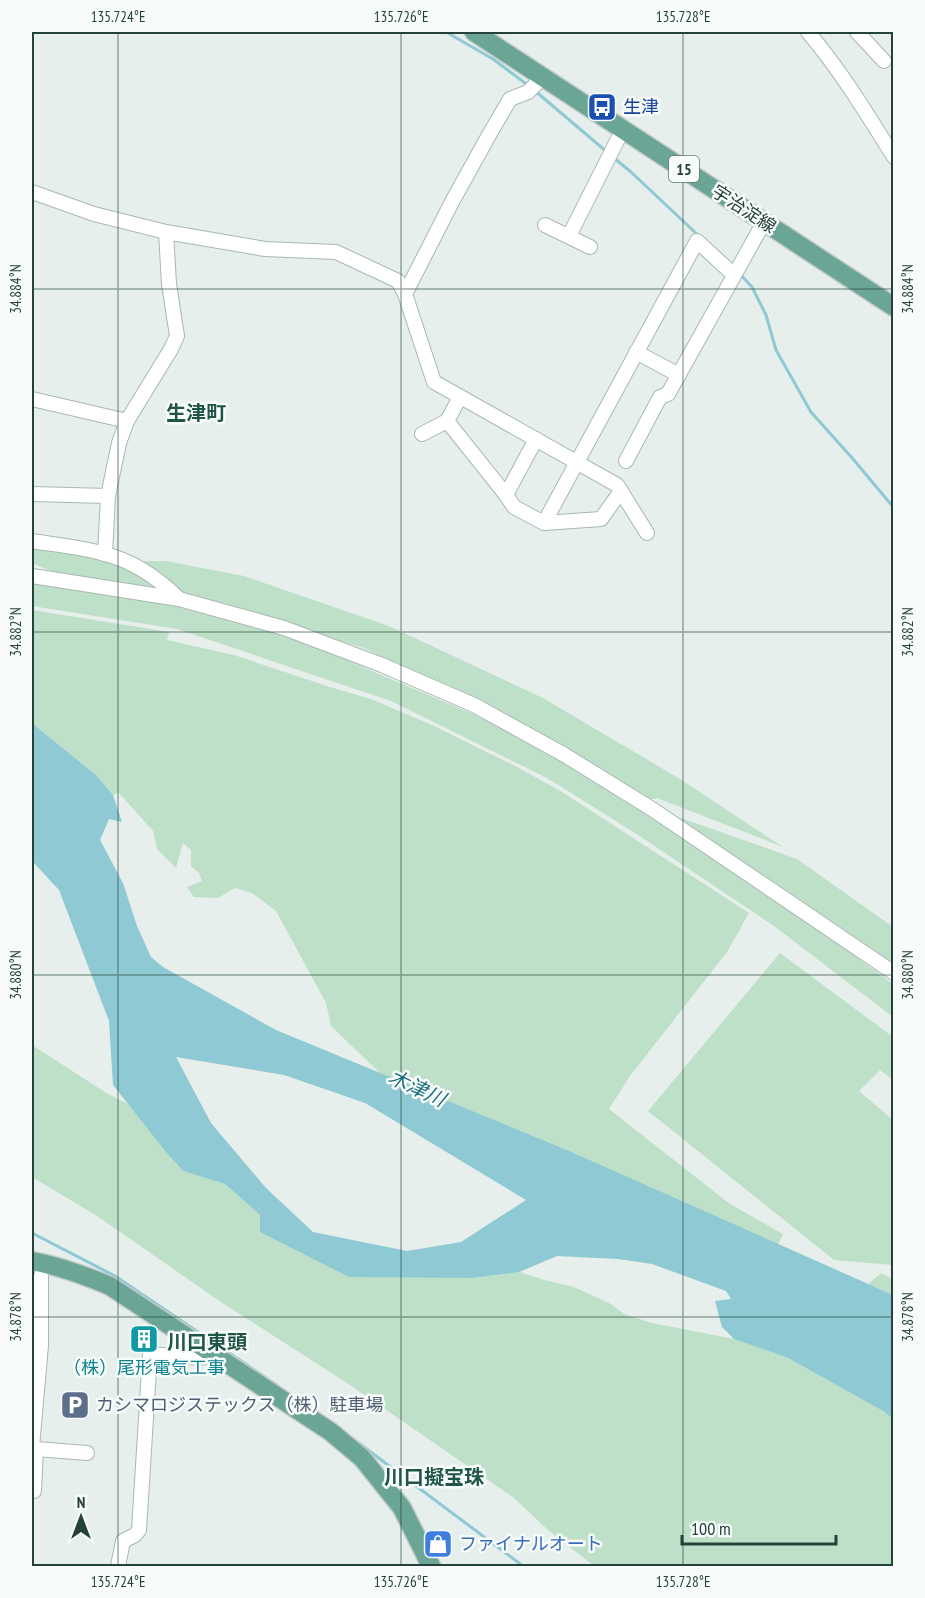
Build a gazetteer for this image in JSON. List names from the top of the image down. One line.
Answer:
{"streets":{"main road":["15","宇治淀線"]},"districts":["生津町","川口東頭","川口擬宝珠"],"water":["木津川"],"places":{"bus stop":["生津"],"building":["（株）尾形電気工事"],"parking":["カシマロジステックス（株）駐車場"],"shop":["ファイナルオート"]},"scale_bar":"100 m","north":"top","coordinates":["135.724°E","135.726°E","135.728°E","34.884°N","34.882°N","34.880°N","34.878°N"]}
